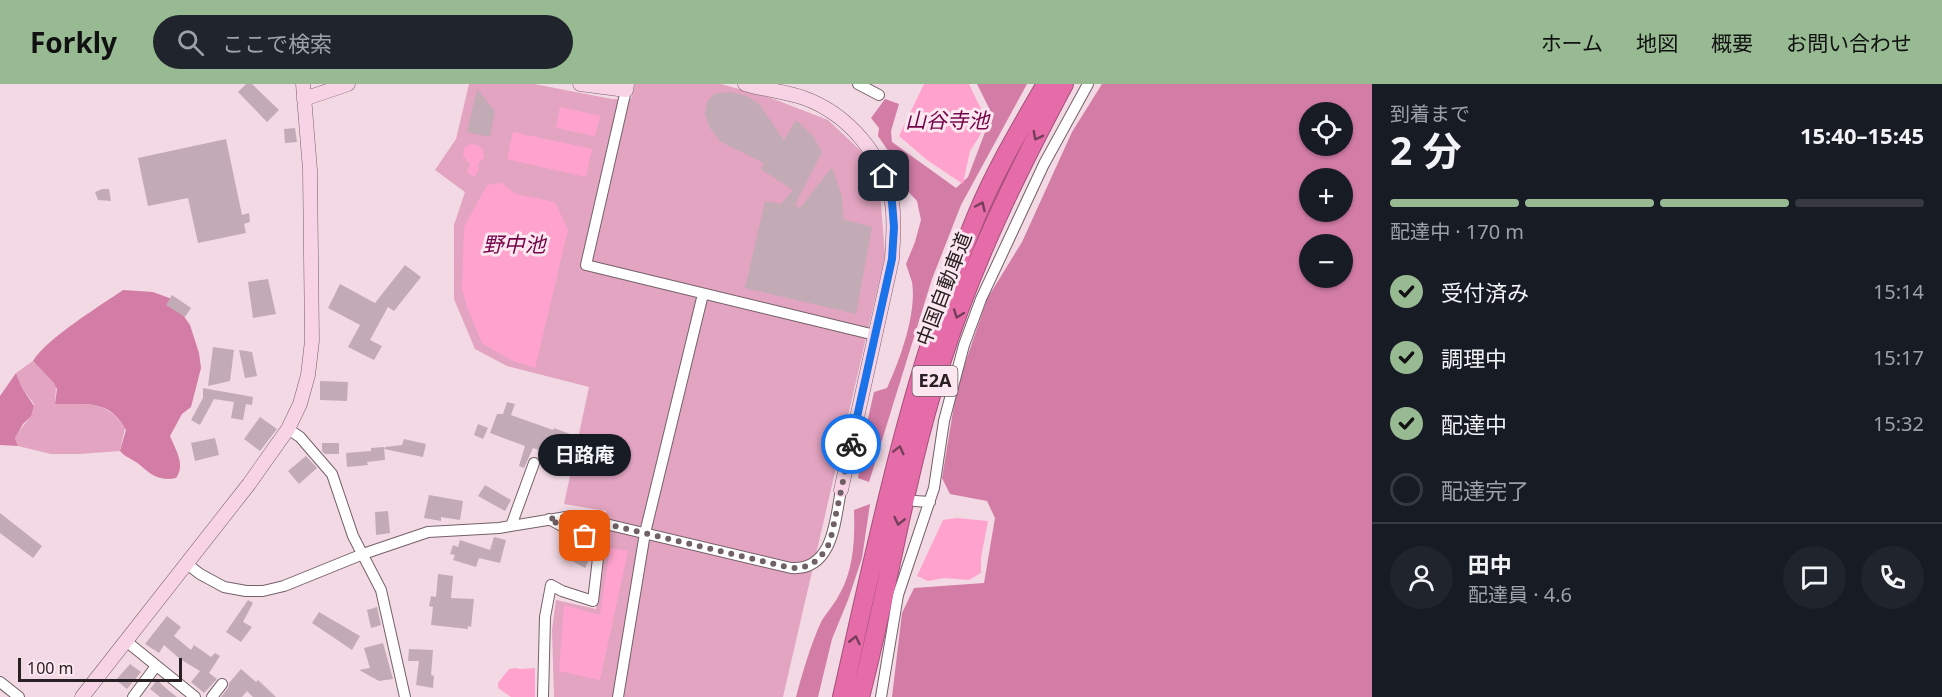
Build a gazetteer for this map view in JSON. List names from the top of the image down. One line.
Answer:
{"streets":{"highway":["中国自動車道","E2A"]},"water":["山谷寺池","野中池"],"places":["日路庵"],"scale_bar":"100 m","page":{"header":"Forkly","search":"ここで検索","nav":["ホーム","地図","概要","お問い合わせ"],"heading":["2 分","到着まで","15:40–15:45"],"panel":["田中","配達員 · 4.6"],"map_buttons":["+","−"],"bar":"配達中 · 170 m","list":[["受付済み","15:14"],["調理中","15:17"],["配達中","15:32"],"配達完了"],"bubble":"日路庵","scale":"100 m"}}
